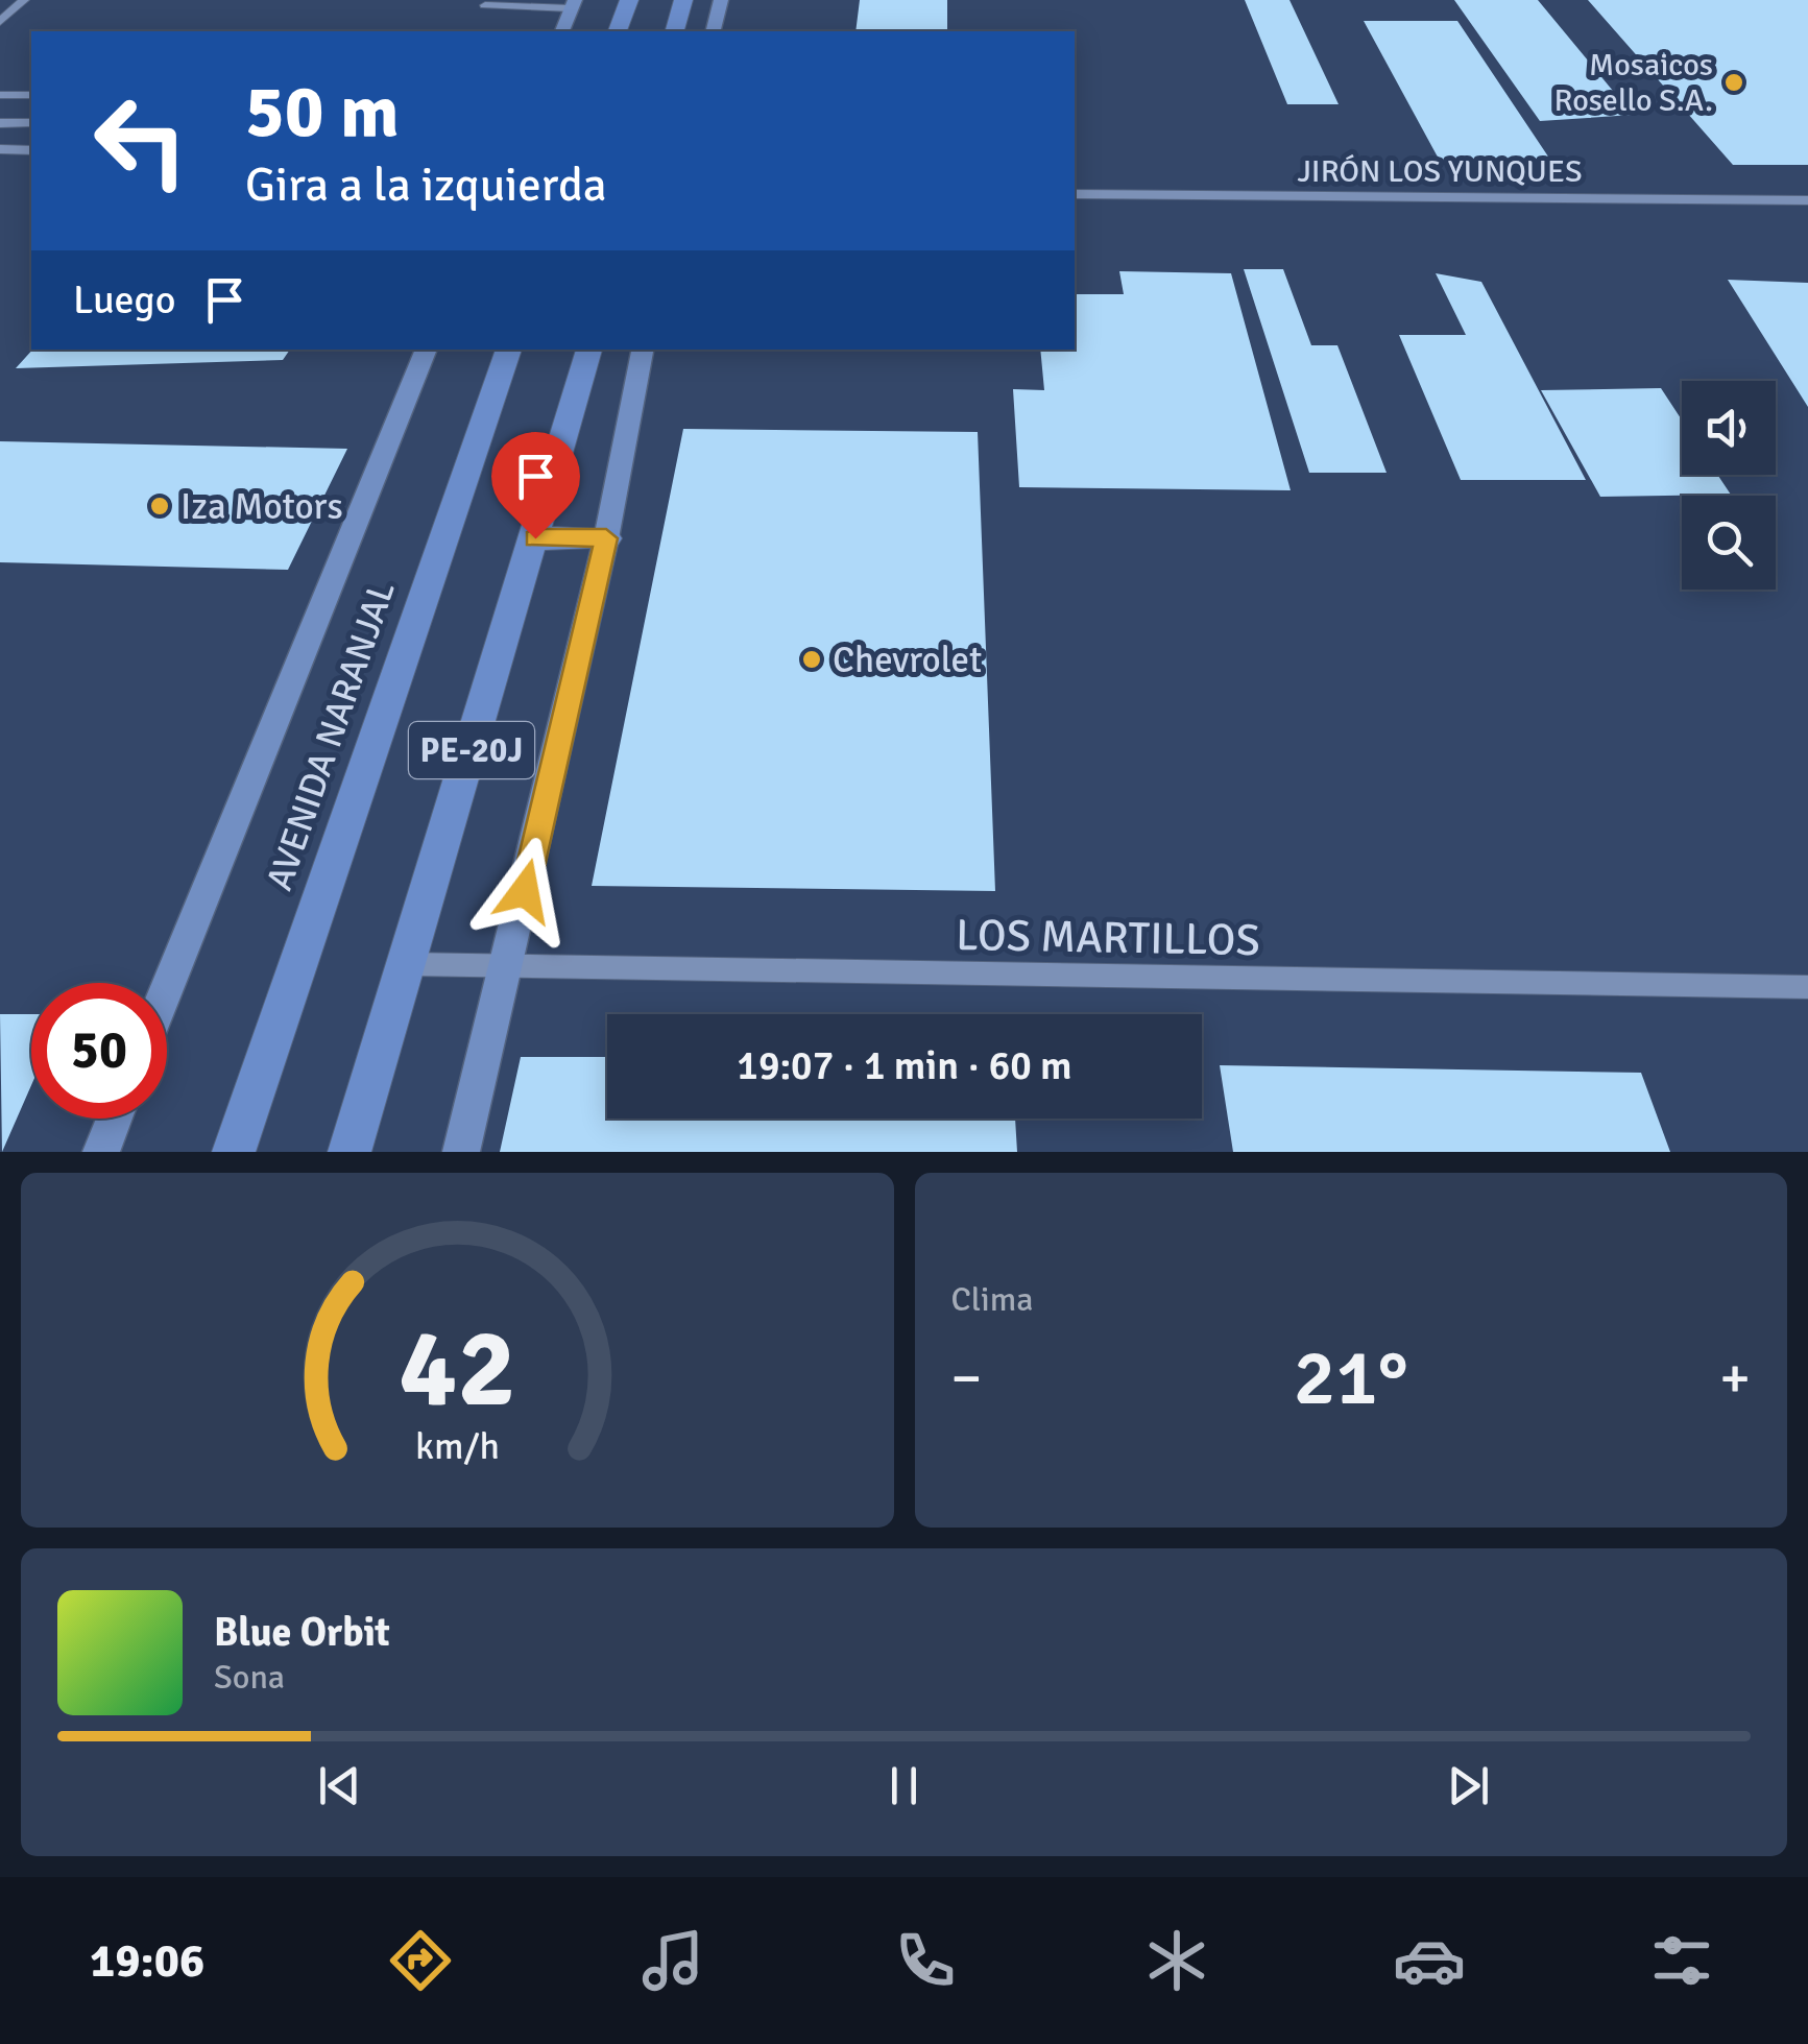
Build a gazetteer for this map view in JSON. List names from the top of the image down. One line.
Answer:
{"streets":{"highway":["AVENIDA NARANJAL","PE-20J"],"street":["JIRÓN LOS YUNQUES","LOS MARTILLOS"]},"crossings":[["PE-20J","LOS MARTILLOS"]],"places":["Mosaicos Rosello S.A.","Iza Motors","Chevrolet"],"page":{"turn":["50 m","Gira a la izquierda"],"then":"Luego","limit":"50","trip":"19:07 · 1 min · 60 m","tile":"Clima","heat":["−","21°","+"],"song":["Blue Orbit","Sona"],"tabs":"19:06","gauge":["42","km/h"]}}
